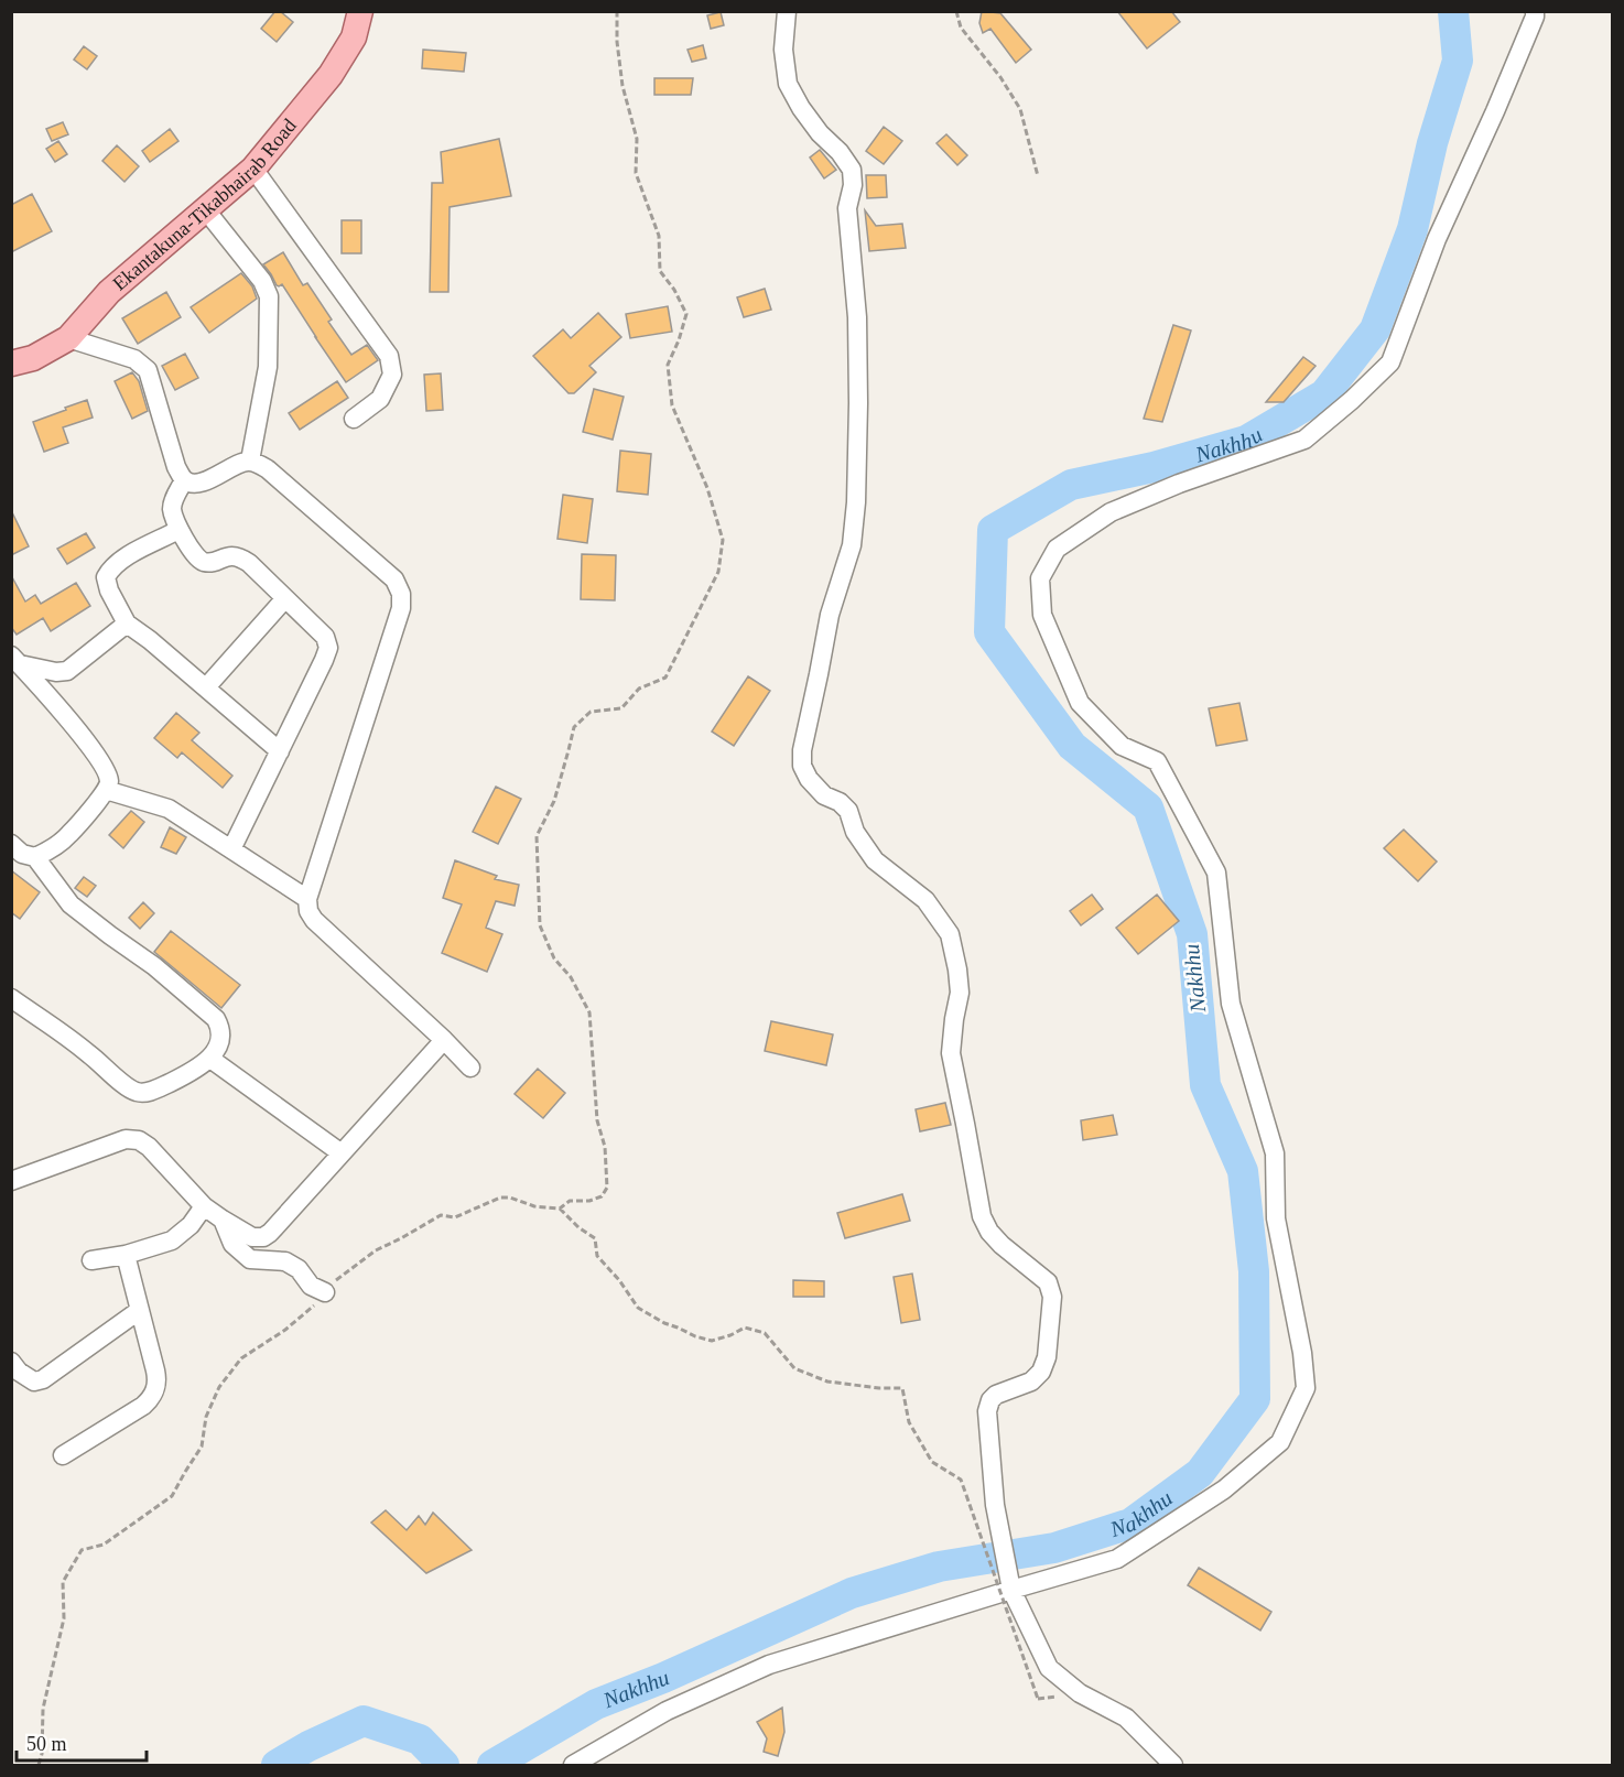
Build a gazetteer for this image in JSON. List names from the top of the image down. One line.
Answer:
{"streets":{"main road":["Ekantakuna-Tikabhairab Road"]},"water":["Nakhhu"],"scale_bar":"50 m"}
